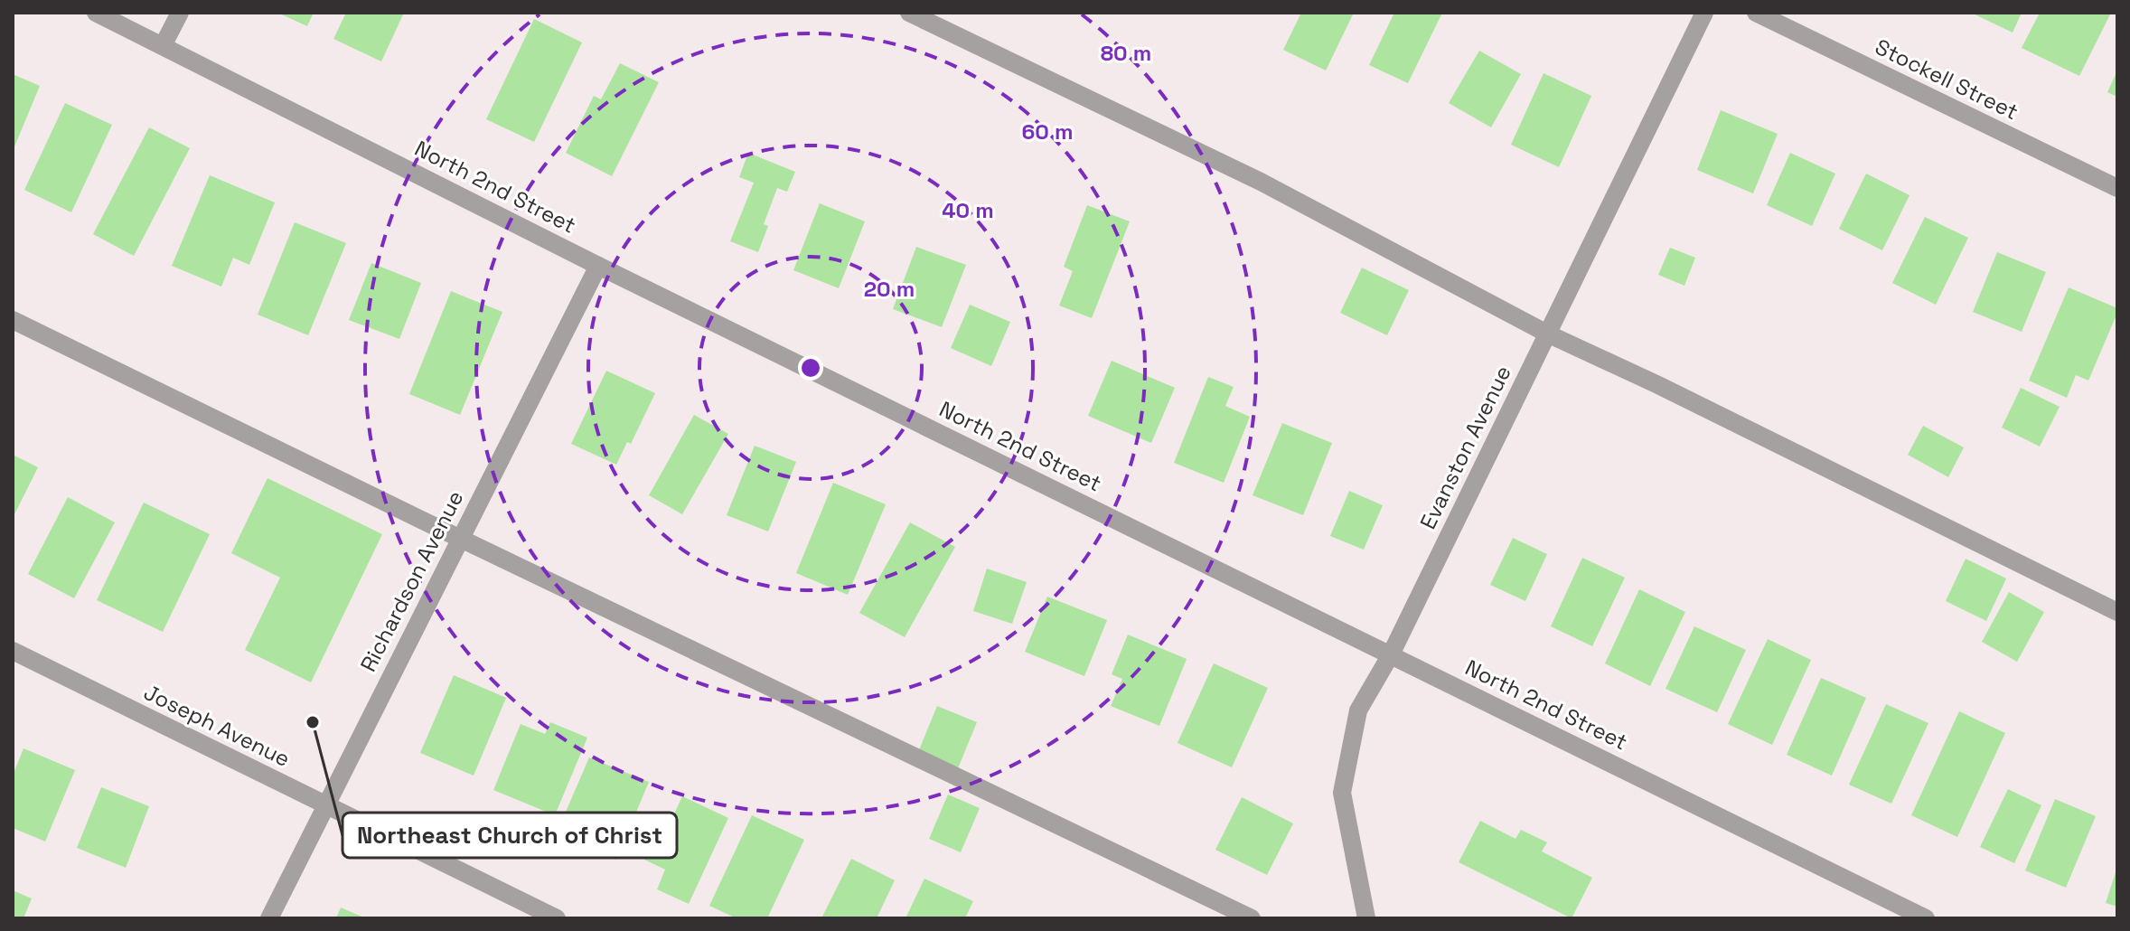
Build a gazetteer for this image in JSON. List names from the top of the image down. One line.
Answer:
{"streets":{"street":["Stockell Street","North 2nd Street","Evanston Avenue","Richardson Avenue","Joseph Avenue"]},"crossings":[["North 2nd Street","Evanston Avenue"],["North 2nd Street","Richardson Avenue"],["Richardson Avenue","Joseph Avenue"]],"places":["Northeast Church of Christ"],"rings":["80 m","60 m","40 m","20 m"]}
